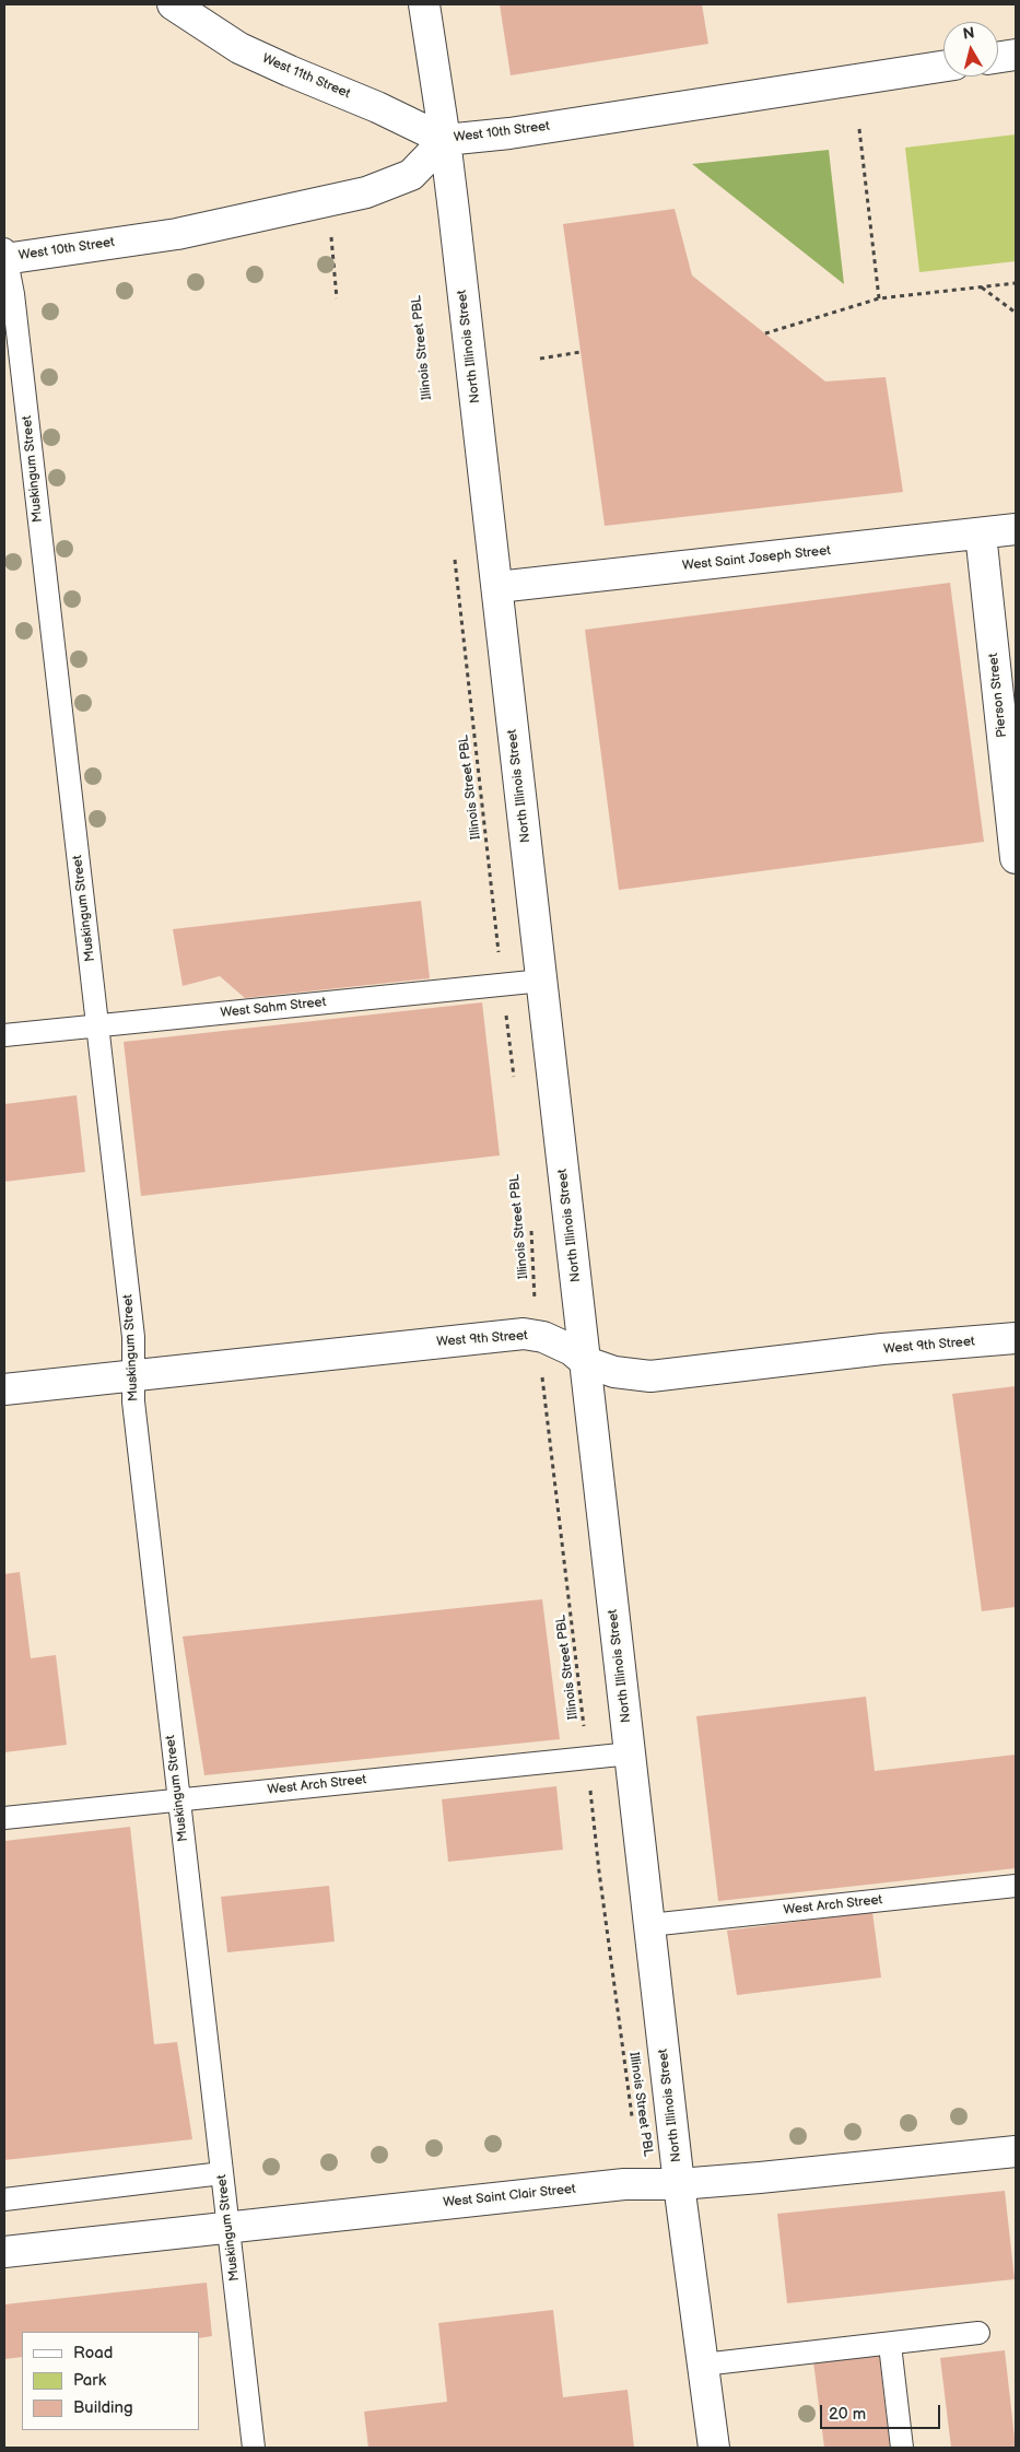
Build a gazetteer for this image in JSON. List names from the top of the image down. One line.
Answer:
{"streets":{"main road":["West 11th Street","West 10th Street","North Illinois Street","West Saint Joseph Street","Pierson Street","West 9th Street","West Saint Clair Street"],"lane":["Muskingum Street","West Sahm Street","West Arch Street"],"path":["Illinois Street PBL"]},"crossings":[["West 11th Street","West 10th Street"],["West 11th Street","North Illinois Street"],["West 10th Street","North Illinois Street"],["West 10th Street","Muskingum Street"],["North Illinois Street","West Saint Joseph Street"],["North Illinois Street","West Sahm Street"],["North Illinois Street","West 9th Street"],["North Illinois Street","West Arch Street"],["North Illinois Street","West Saint Clair Street"],["Illinois Street PBL","West Sahm Street"],["Illinois Street PBL","West 9th Street"],["Illinois Street PBL","West Arch Street"],["Muskingum Street","West Sahm Street"],["Muskingum Street","West 9th Street"],["Muskingum Street","West Arch Street"],["Muskingum Street","West Saint Clair Street"],["West Saint Joseph Street","Pierson Street"]],"legend":["Road","Park","Building"],"scale_bar":"20 m","north":"top"}
